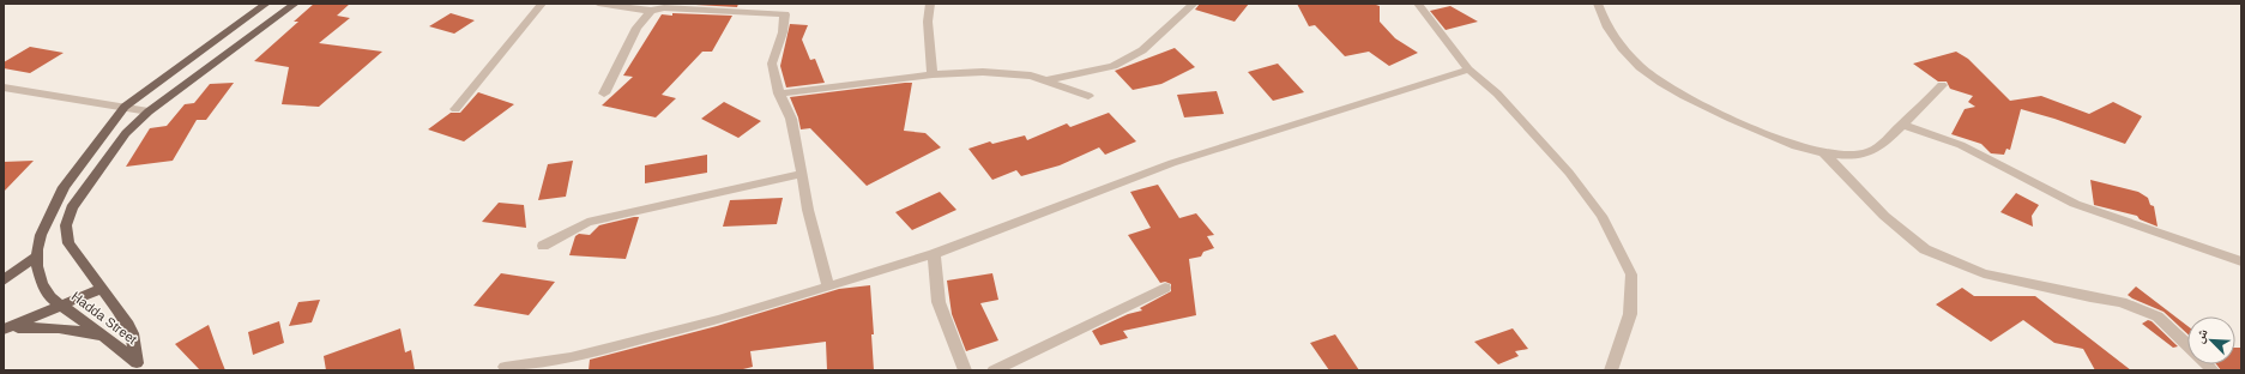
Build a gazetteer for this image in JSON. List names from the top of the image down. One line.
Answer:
{"streets":{"main road":["Hadda Street"]},"north":"top left"}
